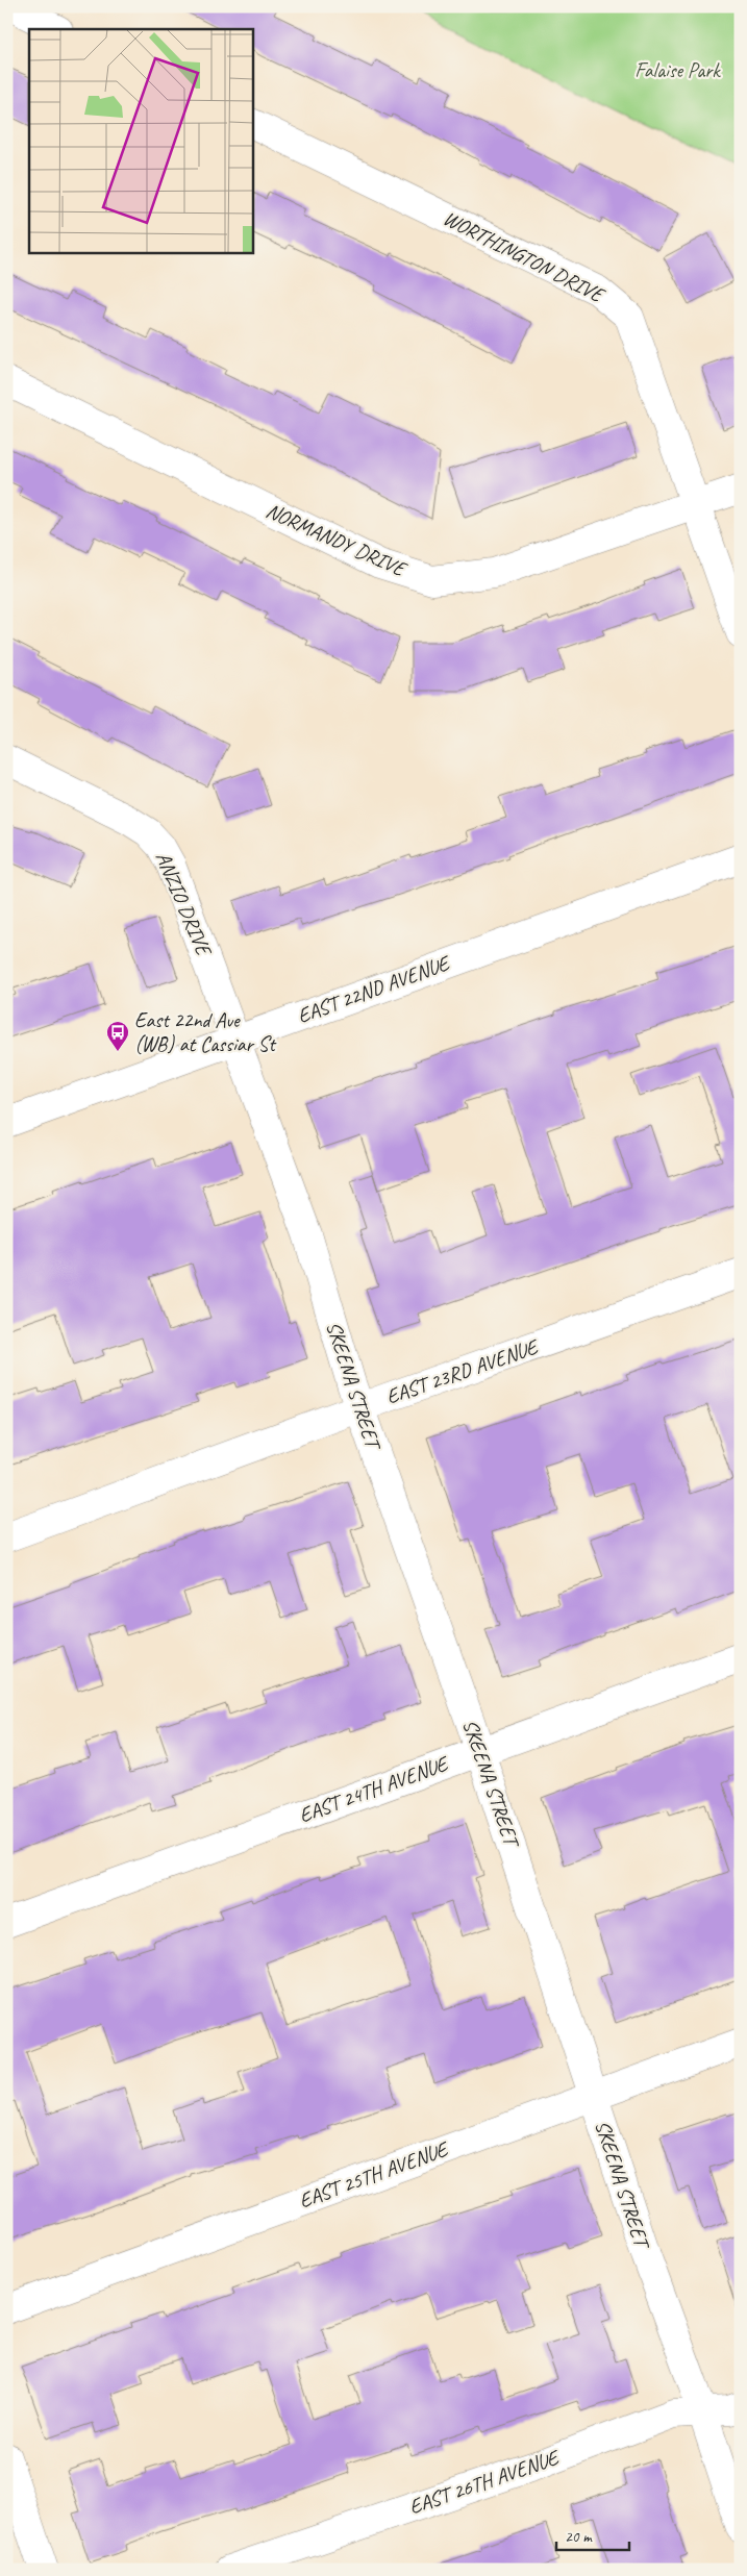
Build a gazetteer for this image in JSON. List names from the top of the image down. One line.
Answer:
{"streets":{"street":["WORTHINGTON DRIVE","NORMANDY DRIVE","ANZIO DRIVE","EAST 22ND AVENUE","EAST 23RD AVENUE","SKEENA STREET","EAST 24TH AVENUE","EAST 25TH AVENUE","EAST 26TH AVENUE"]},"crossings":[["WORTHINGTON DRIVE","NORMANDY DRIVE"],["ANZIO DRIVE","EAST 22ND AVENUE"],["ANZIO DRIVE","SKEENA STREET"],["EAST 22ND AVENUE","SKEENA STREET"],["EAST 23RD AVENUE","SKEENA STREET"],["SKEENA STREET","EAST 24TH AVENUE"],["SKEENA STREET","EAST 25TH AVENUE"],["SKEENA STREET","EAST 26TH AVENUE"]],"parks":["Falaise Park"],"places":{"bus stop":["East 22nd Ave (WB) at Cassiar St"]},"scale_bar":"20 m"}
